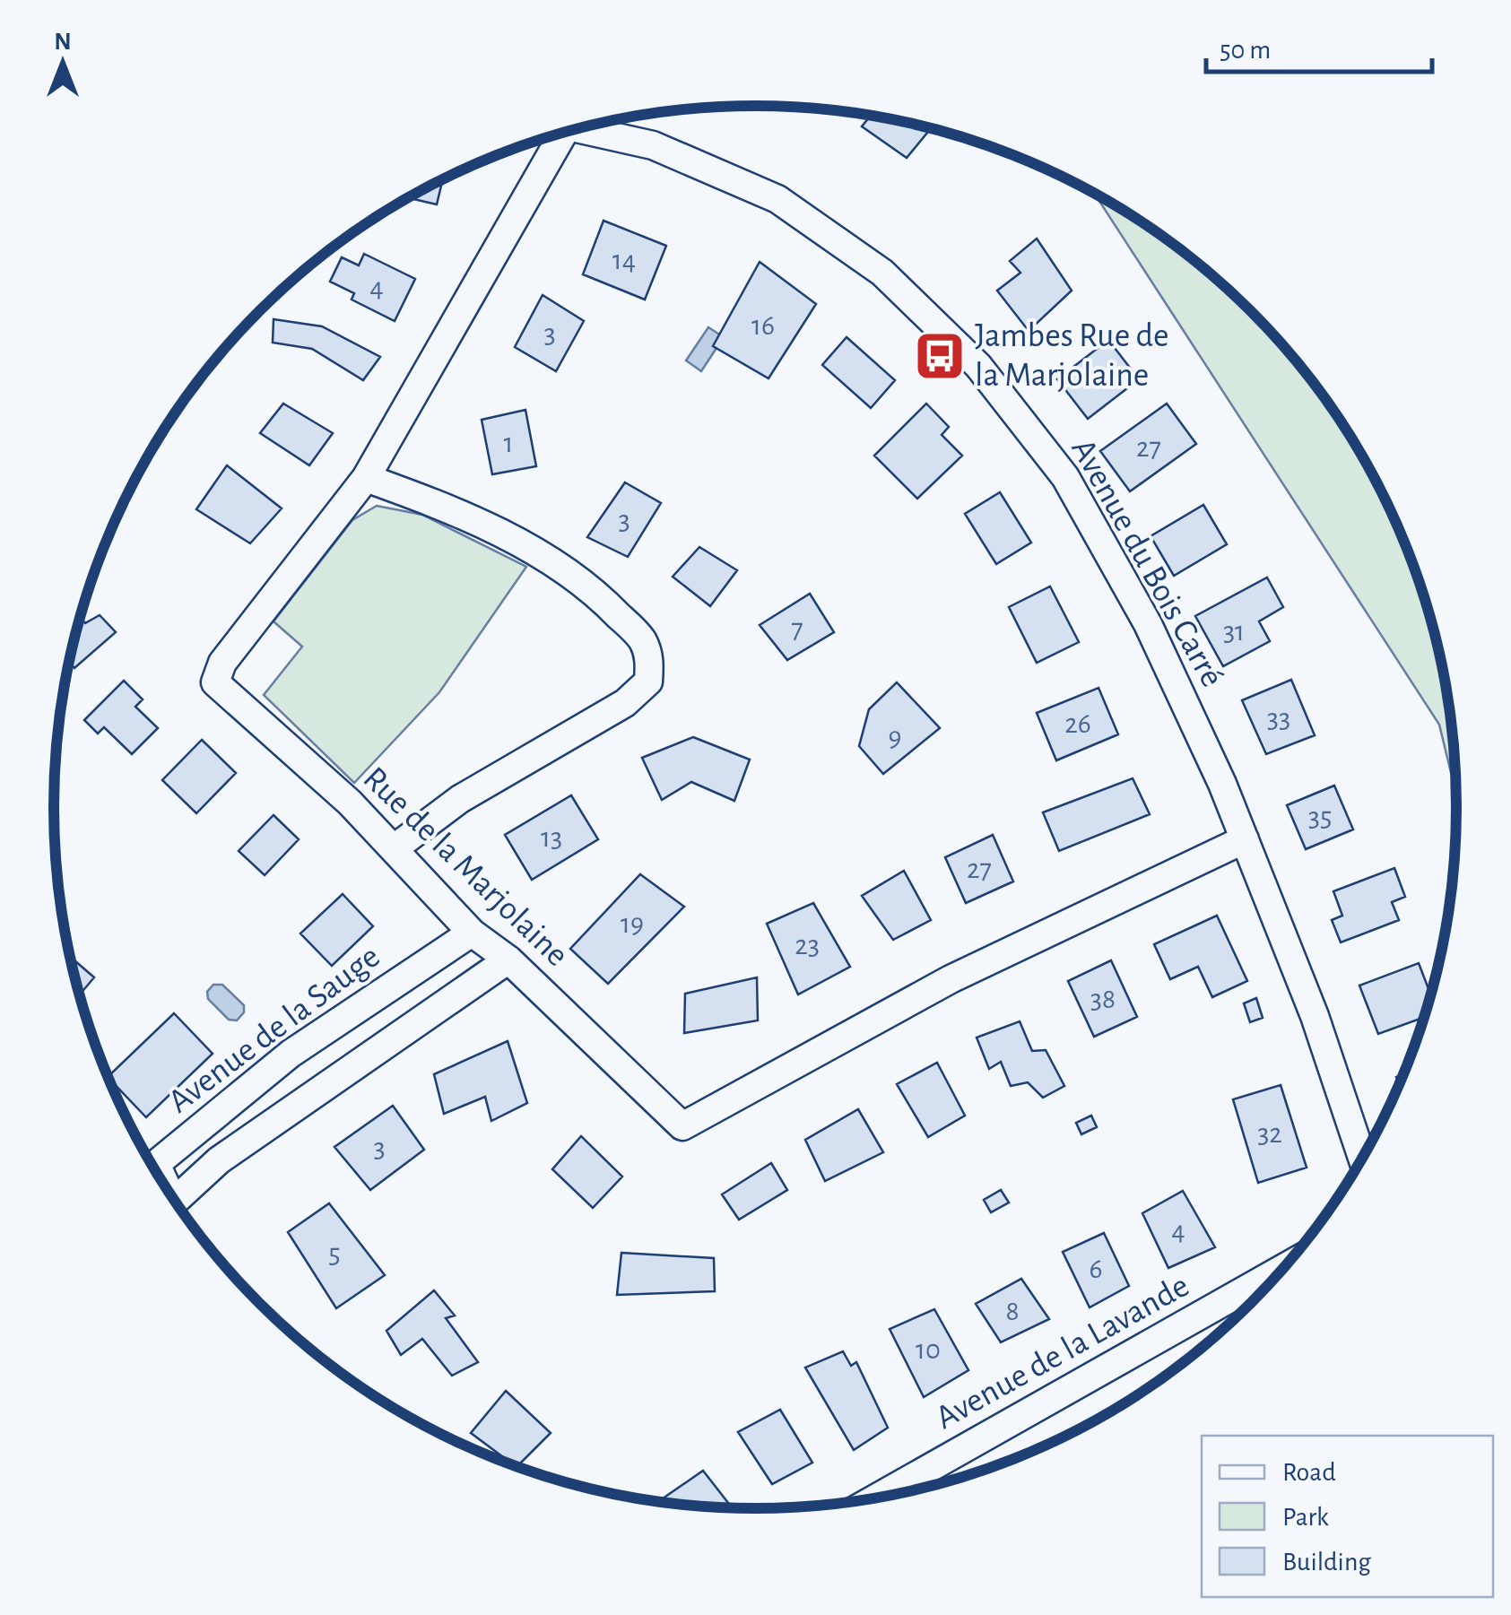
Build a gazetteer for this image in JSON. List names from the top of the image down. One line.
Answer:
{"streets":{"street":["Avenue du Bois Carré","Rue de la Marjolaine","Avenue de la Sauge","Avenue de la Lavande"]},"crossings":[["Avenue du Bois Carré","Rue de la Marjolaine"],["Rue de la Marjolaine","Avenue de la Sauge"]],"places":{"bus stop":["Jambes Rue de la Marjolaine"]},"house_numbers":["14","4","16","3","1","27","3","7","31","33","26","9","35","13","27","19","23","38","32","3","4","5","6","8","10"],"legend":["Road","Park","Building"],"scale_bar":"50 m","north":"top"}
